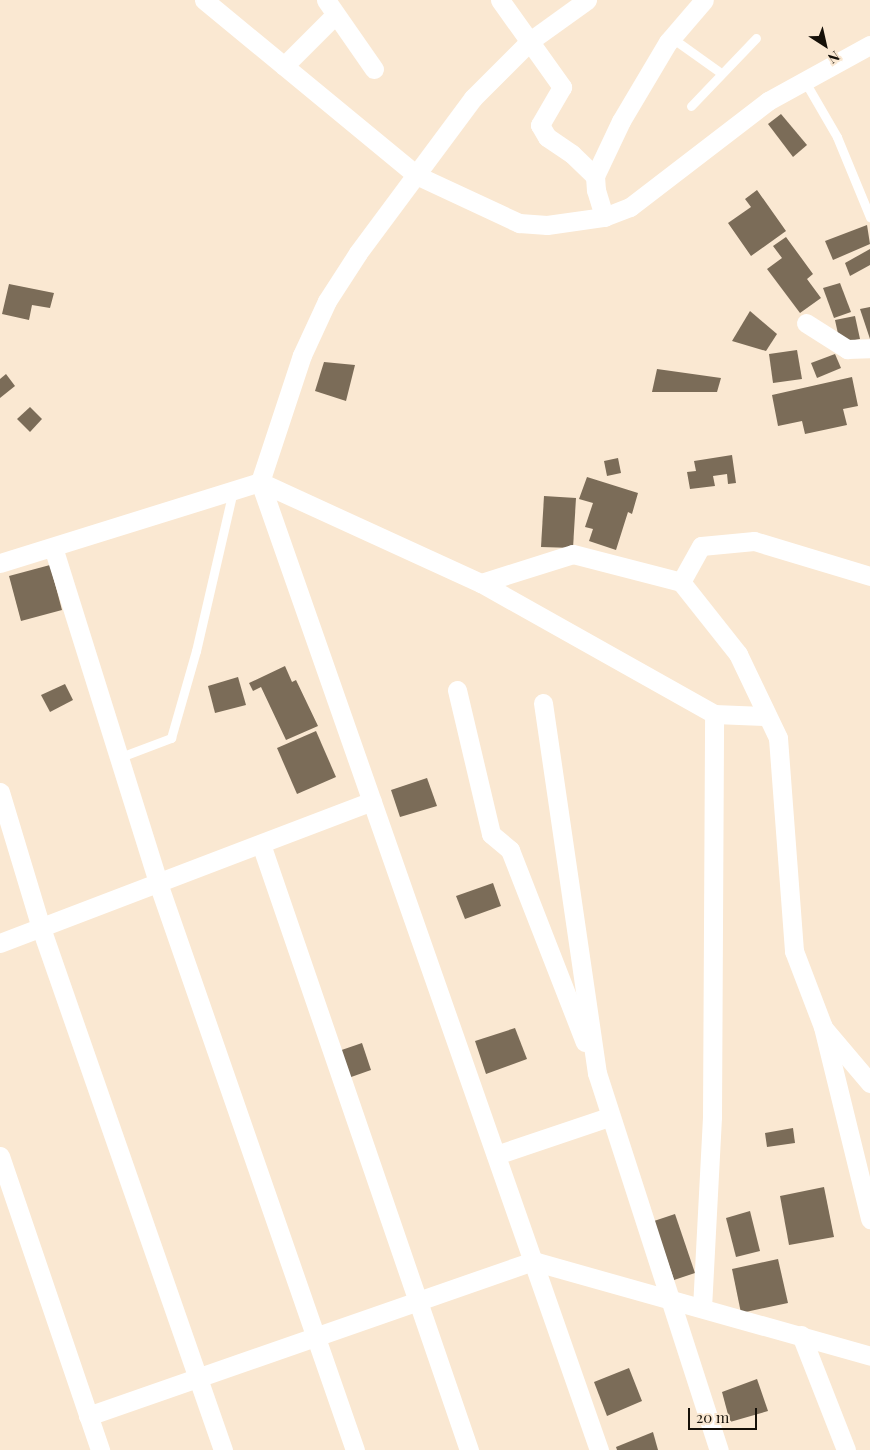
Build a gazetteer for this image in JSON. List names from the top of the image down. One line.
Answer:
{"scale_bar":"20 m","north":"bottom right"}
